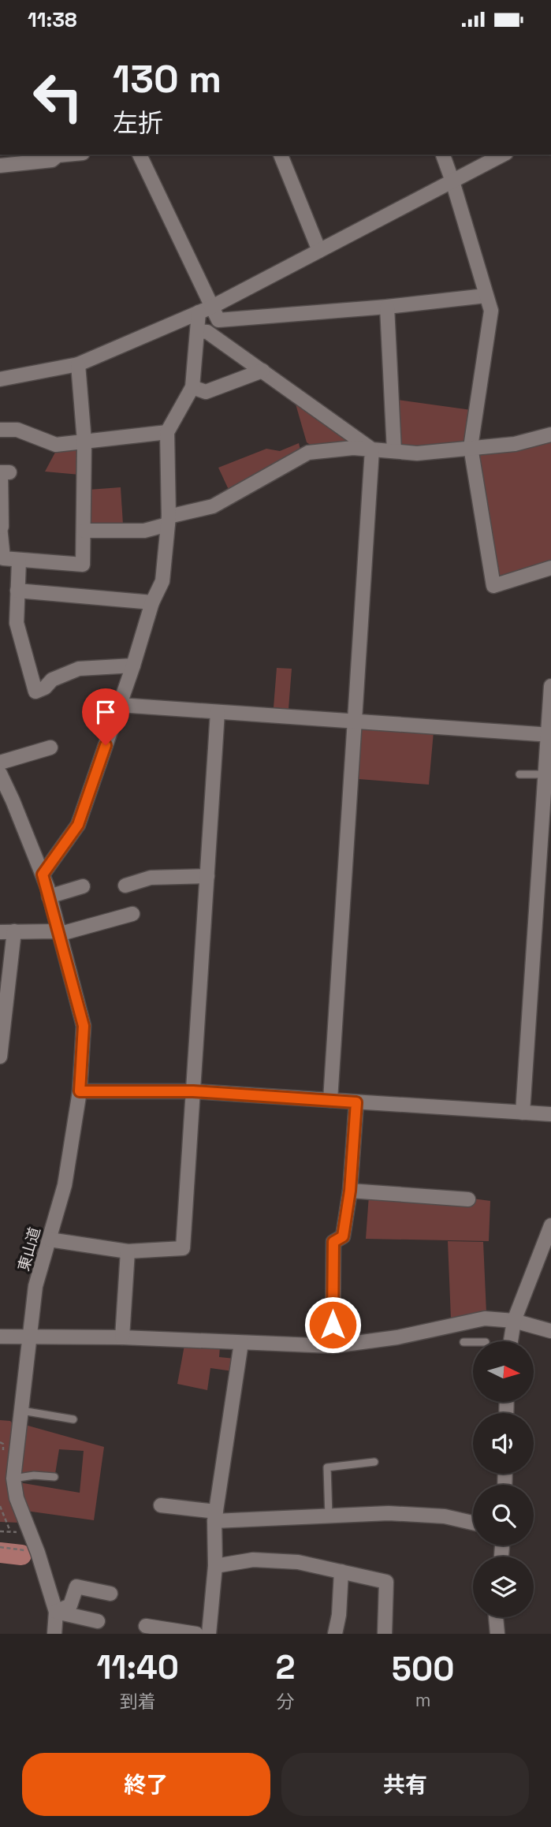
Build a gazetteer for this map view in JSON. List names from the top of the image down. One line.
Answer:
{"streets":{"street":["東山道"]},"north":"right","page":{"status":"11:38","turn":["130 m","左折"],"eta":["11:40","到着","2","分","500","m"],"buttons":["終了","共有"]}}
